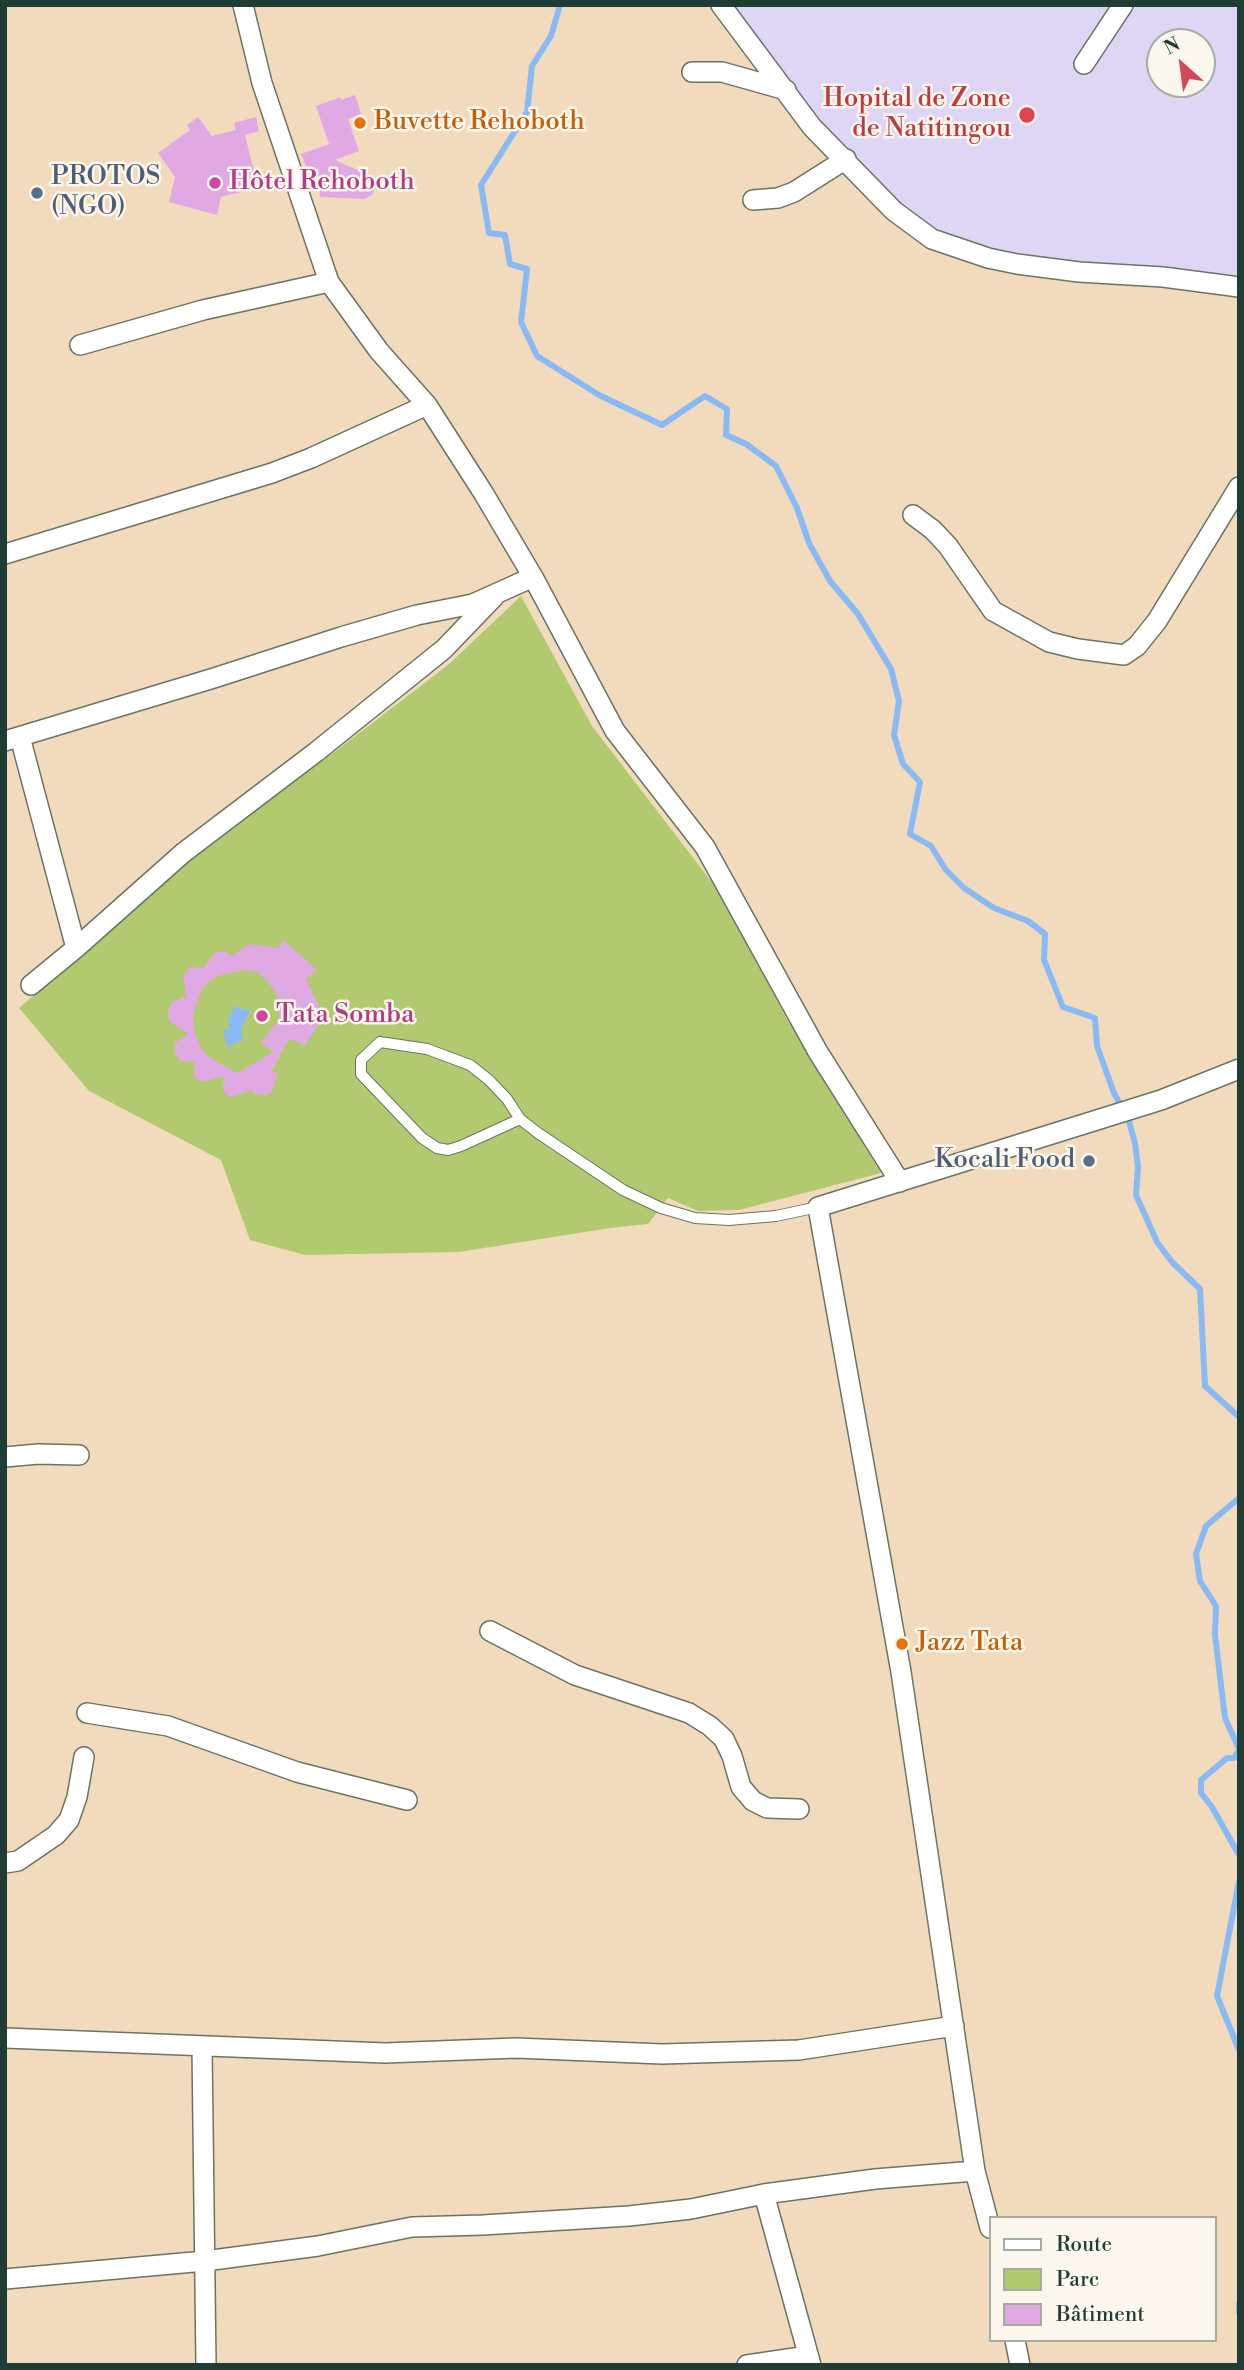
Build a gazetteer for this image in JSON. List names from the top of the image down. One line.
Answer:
{"places":["Hopital de Zone de Natitingou","Buvette Rehoboth","Hôtel Rehoboth","PROTOS (NGO)","Tata Somba","Kocali Food","Jazz Tata"],"legend":["Route","Parc","Bâtiment"],"north":"top left"}
